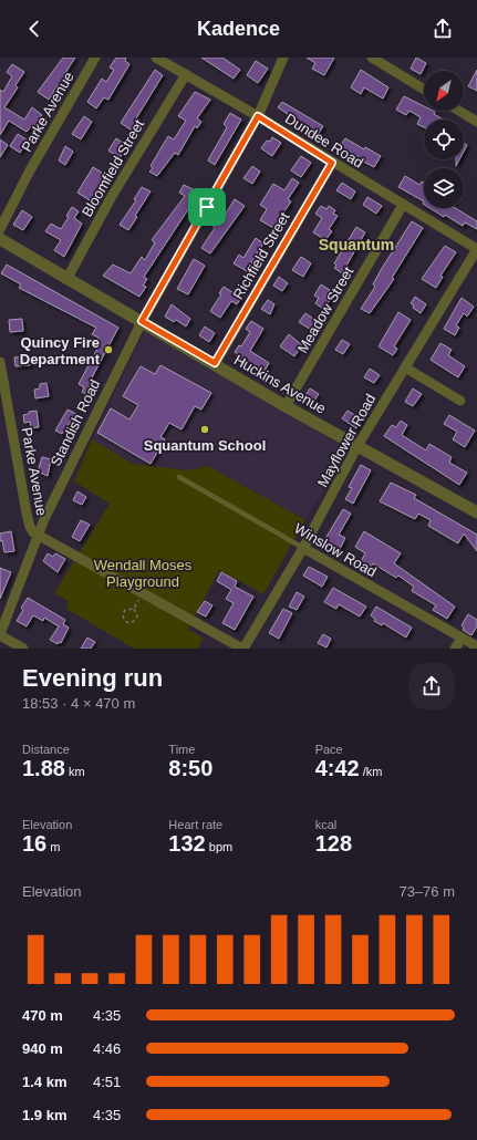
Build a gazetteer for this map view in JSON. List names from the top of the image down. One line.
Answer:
{"streets":{"street":["Parke Avenue","Dundee Road","Bloomfield Street","Richfield Street","Meadow Street","Huckins Avenue","Standish Road","Mayflower Road","Winslow Road"]},"crossings":[["Parke Avenue","Standish Road"],["Parke Avenue","Mayflower Road"],["Dundee Road","Bloomfield Street"],["Dundee Road","Richfield Street"],["Dundee Road","Meadow Street"],["Dundee Road","Standish Road"],["Dundee Road","Mayflower Road"],["Bloomfield Street","Huckins Avenue"],["Richfield Street","Huckins Avenue"],["Meadow Street","Huckins Avenue"],["Huckins Avenue","Standish Road"],["Huckins Avenue","Mayflower Road"],["Mayflower Road","Winslow Road"]],"districts":["Squantum"],"parks":["Wendall Moses Playground"],"places":["Quincy Fire Department","Squantum School"],"north":"bottom left","page":{"header":"Kadence","heading":["Evening run","18:53 · 4 × 470 m"],"stats":[["Distance","1.88 km"],["Time","8:50"],["Pace","4:42 /km"],["Elevation","16 m"],["Heart rate","132 bpm"],["kcal","128"]],"chart":["Elevation","73–76 m"],"list":[{"name":"470 m","note":"4:35"},{"name":"940 m","note":"4:46"},{"name":"1.4 km","note":"4:51"},{"name":"1.9 km","note":"4:35"}]}}
